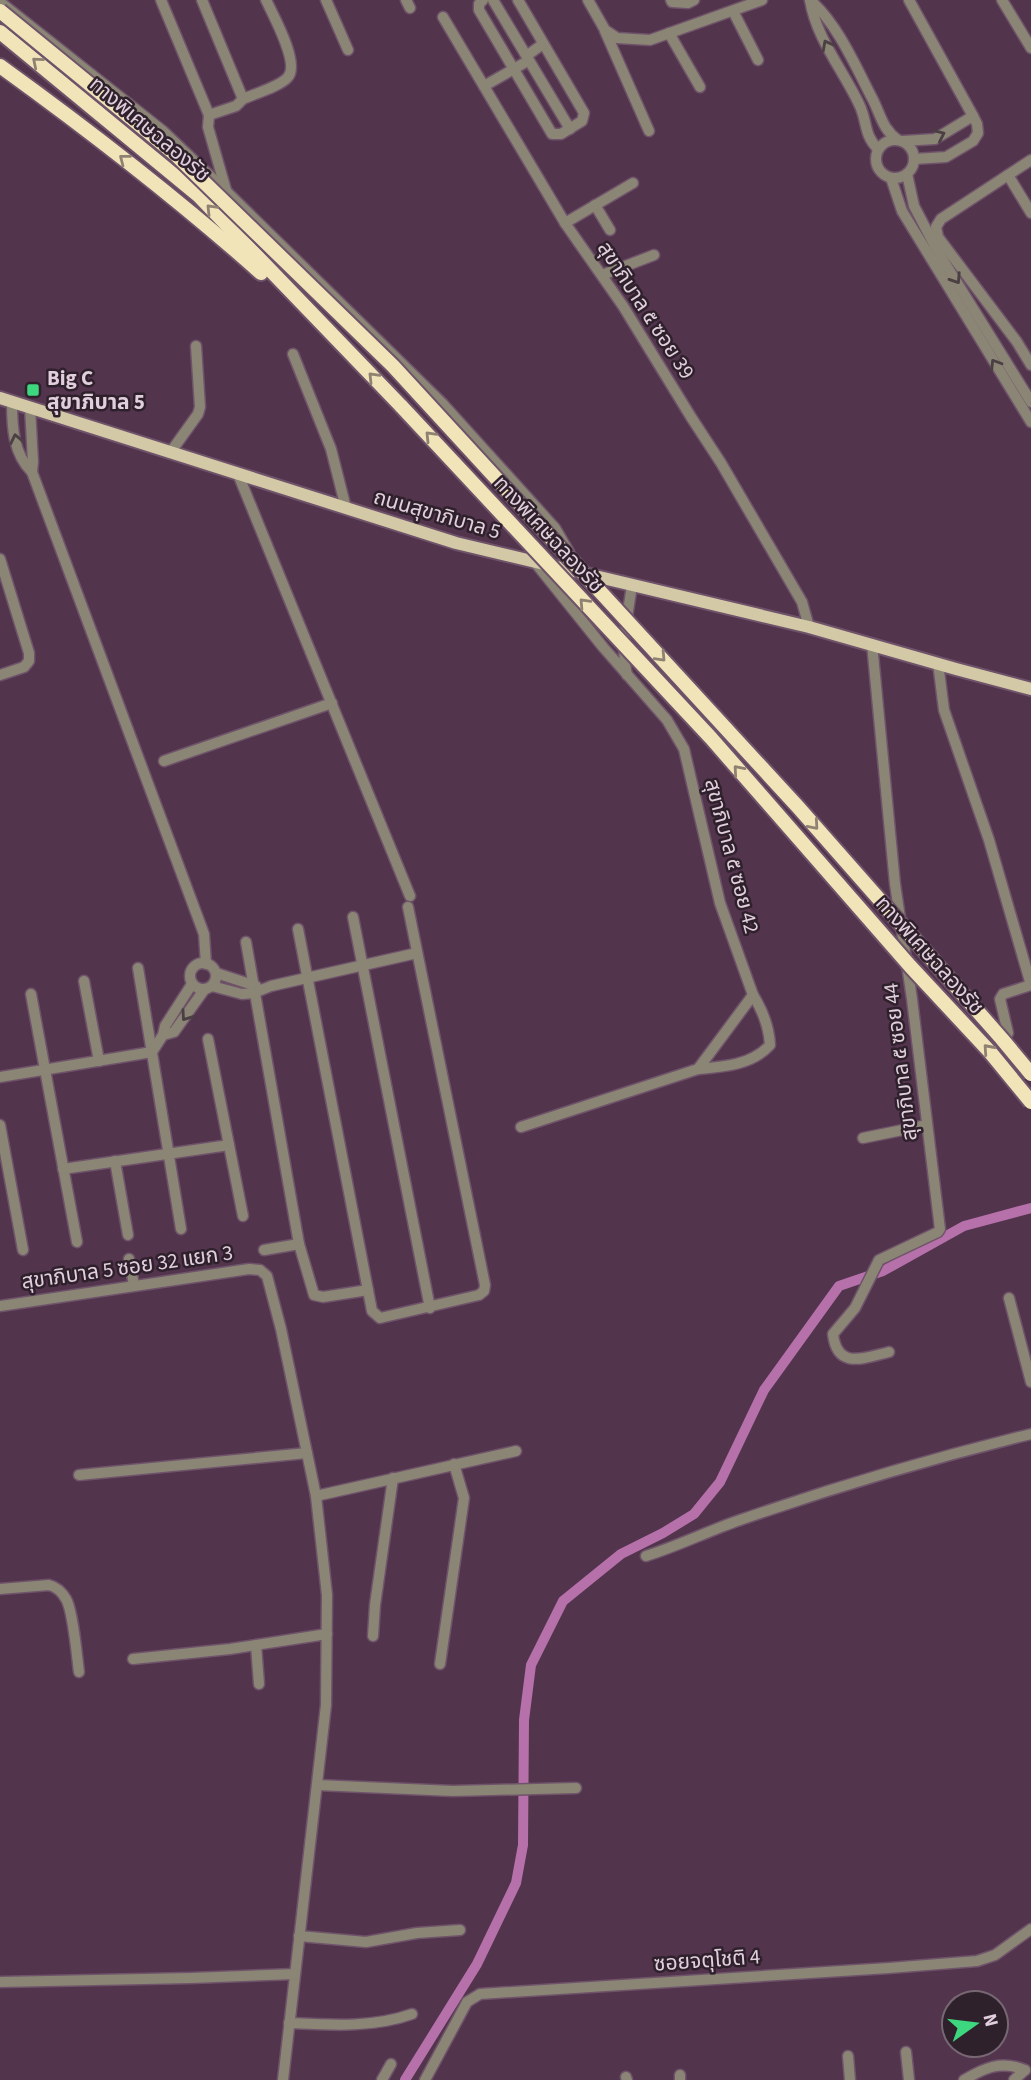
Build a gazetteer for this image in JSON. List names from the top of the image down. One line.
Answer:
{"streets":{"highway":["ทางพิเศษฉลองรัช"],"main road":["ถนนสุขาภิบาล 5"],"street":["สุขาภิบาล ๕ ซอย 39","สุขาภิบาล ๕ ซอย 42","สุขาภิบาล ๕ ซอย 44","สุขาภิบาล 5 ซอย 32 แยก 3","ซอยจตุโชติ 4"]},"crossings":[["สุขาภิบาล ๕ ซอย 39","ถนนสุขาภิบาล 5"],["ถนนสุขาภิบาล 5","สุขาภิบาล ๕ ซอย 42"],["ถนนสุขาภิบาล 5","สุขาภิบาล ๕ ซอย 44"]],"places":{"transit":["Big C สุขาภิบาล 5"]},"north":"right"}
